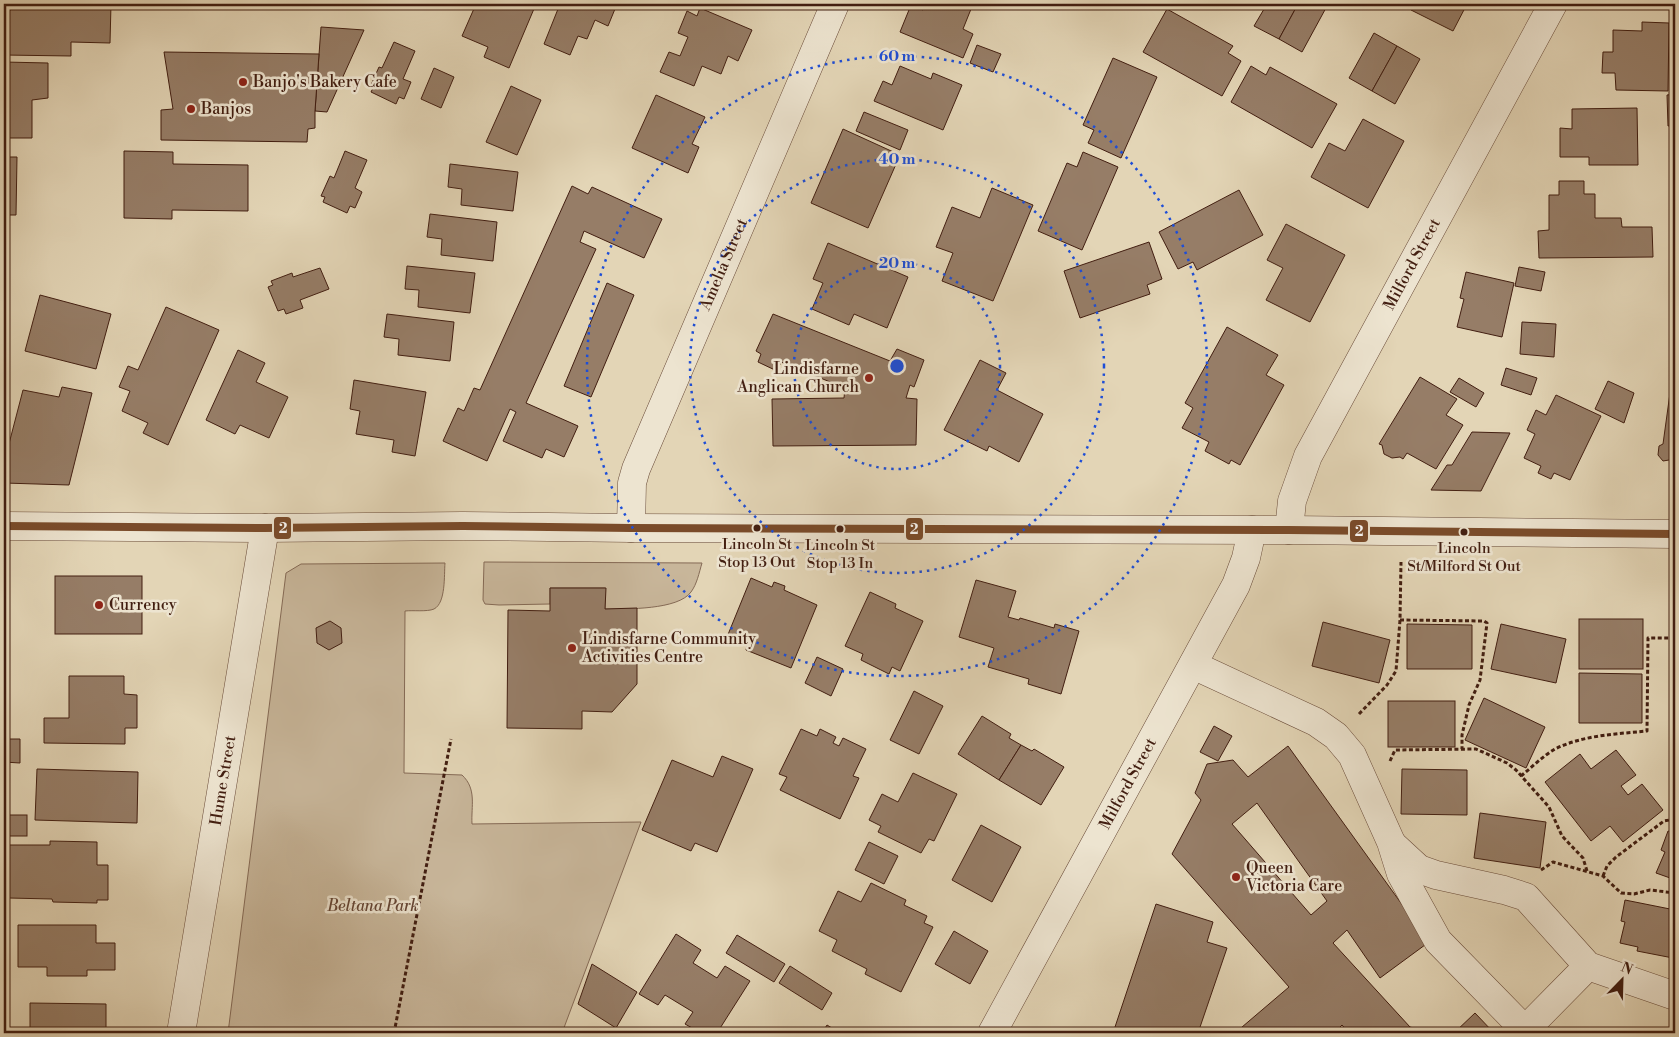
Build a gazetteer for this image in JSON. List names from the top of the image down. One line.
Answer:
{"streets":{"street":["Amelia Street","Milford Street","Hume Street"]},"parks":["Beltana Park"],"places":["Banjo's Bakery Cafe","Banjos","Lindisfarne Anglican Church","Lincoln St Stop 13 Out","Lincoln St Stop 13 In","Lincoln St/Milford St Out","Currency","Lindisfarne Community Activities Centre","Queen Victoria Care"],"lines":["transit line 2"],"north":"top right","rings":["60 m","40 m","20 m"]}
